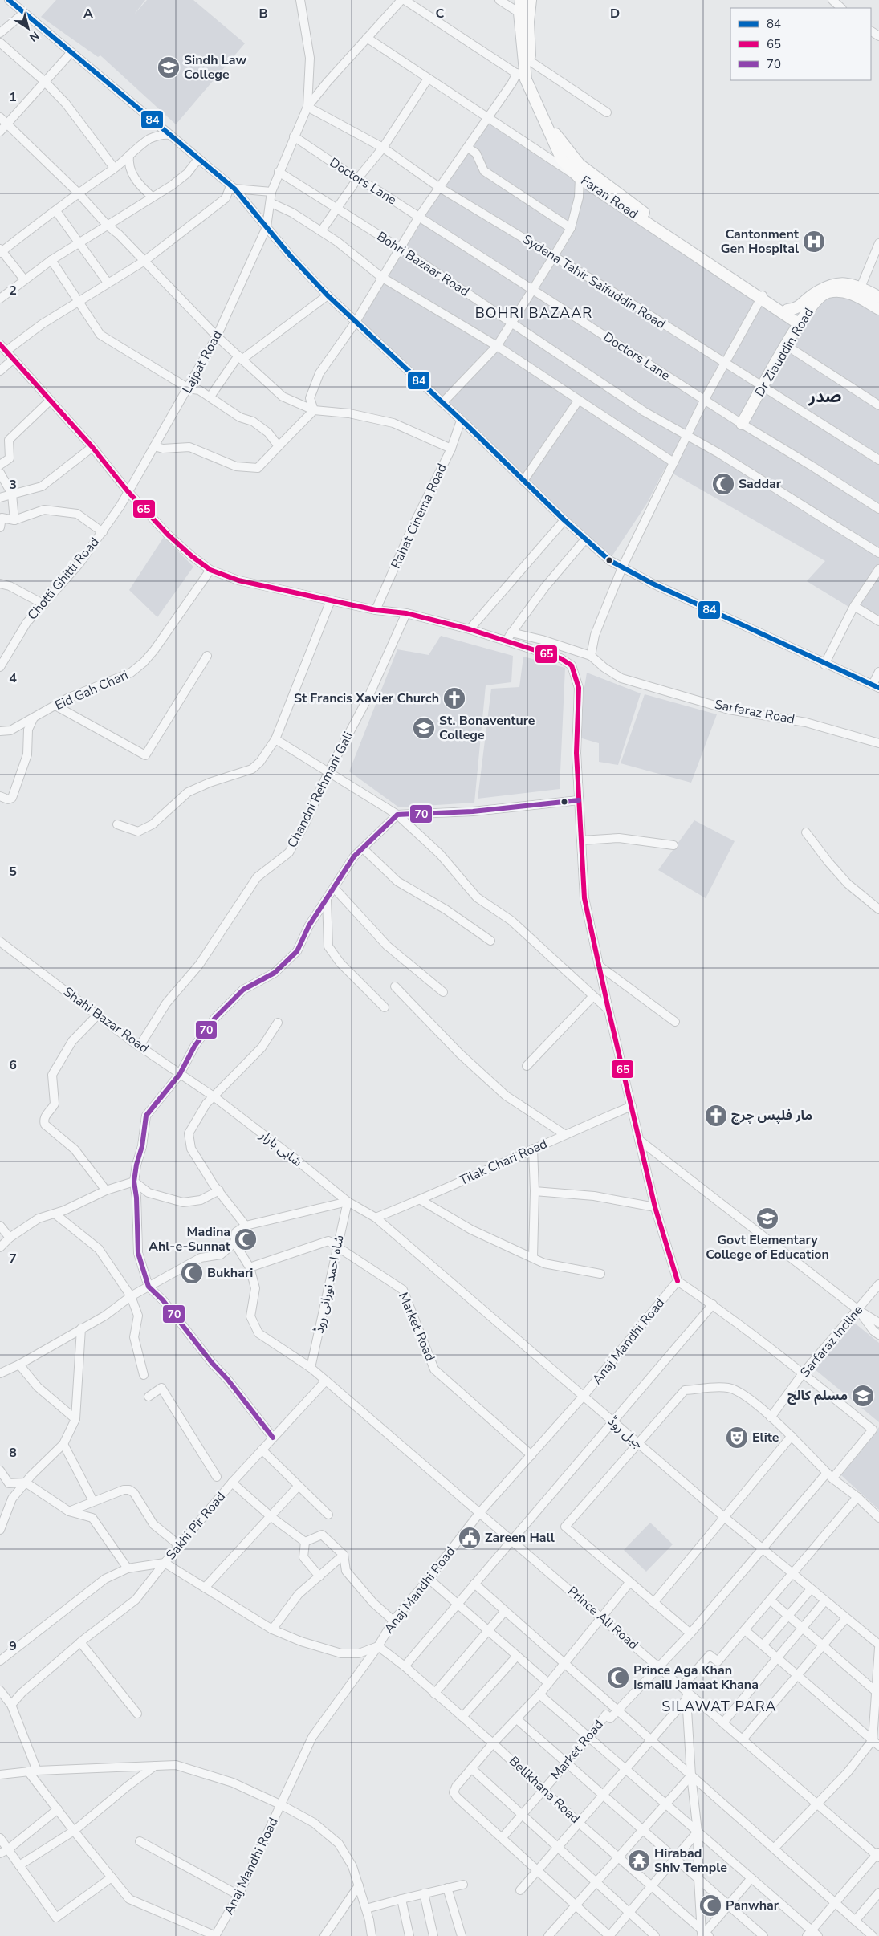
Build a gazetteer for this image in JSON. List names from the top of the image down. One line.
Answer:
{"streets":{"main road":["Faran Road","Dr Ziauddin Road"],"street":["Doctors Lane","Bohri Bazaar Road","Sydena Tahir Saifuddin Road","Lajpat Road","Rahat Cinema Road","Chotti Ghitti Road","Eid Gah Chari","Sarfaraz Road","Chandni Rehmani Gali","Shahi Bazar Road","شاہی بازار","Tilak Chari Road","شاہ احمد نورانی روڈ","Market Road","Anaj Mandhi Road","Sarfaraz Incline","جیل روڈ","Sakhi Pir Road","Prince Ali Road","Bellkhana Road"]},"crossings":[["Doctors Lane","Dr Ziauddin Road"],["Doctors Lane","Lajpat Road"],["Faran Road","Dr Ziauddin Road"],["Bohri Bazaar Road","Lajpat Road"],["Sydena Tahir Saifuddin Road","Dr Ziauddin Road"],["Sydena Tahir Saifuddin Road","Lajpat Road"],["Lajpat Road","Chotti Ghitti Road"],["Chandni Rehmani Gali","Shahi Bazar Road"],["Shahi Bazar Road","شاہی بازار"],["شاہی بازار","Tilak Chari Road"],["شاہی بازار","شاہ احمد نورانی روڈ"],["شاہی بازار","جیل روڈ"],["Tilak Chari Road","جیل روڈ"],["شاہ احمد نورانی روڈ","Market Road"],["شاہ احمد نورانی روڈ","Prince Ali Road"],["Market Road","Anaj Mandhi Road"],["Market Road","Sarfaraz Incline"],["Market Road","جیل روڈ"],["Market Road","Prince Ali Road"],["Market Road","Bellkhana Road"],["Anaj Mandhi Road","جیل روڈ"],["Anaj Mandhi Road","Prince Ali Road"],["Anaj Mandhi Road","Bellkhana Road"],["Sakhi Pir Road","Prince Ali Road"]],"districts":["BOHRI BAZAAR","صدر","SILAWAT PARA"],"places":{"school or university":["Sindh Law College","St. Bonaventure College","Govt Elementary College of Education","مسلم کالج"],"hospital":["Cantonment Gen Hospital"],"mosque":["Saddar","Madina Ahl-e-Sunnat","Bukhari","Prince Aga Khan Ismaili Jamaat Khana","Panwhar"],"church":["St Francis Xavier Church","مار فلپس چرچ"],"theatre":["Elite"],"public building":["Zareen Hall"],"temple":["Hirabad Shiv Temple"]},"lines":["transit line 84","transit line 65","transit line 70"],"legend":["84","65","70"],"north":"bottom right","grid":{"columns":["A","B","C","D"],"rows":["1","2","3","4","5","6","7","8","9"]}}
